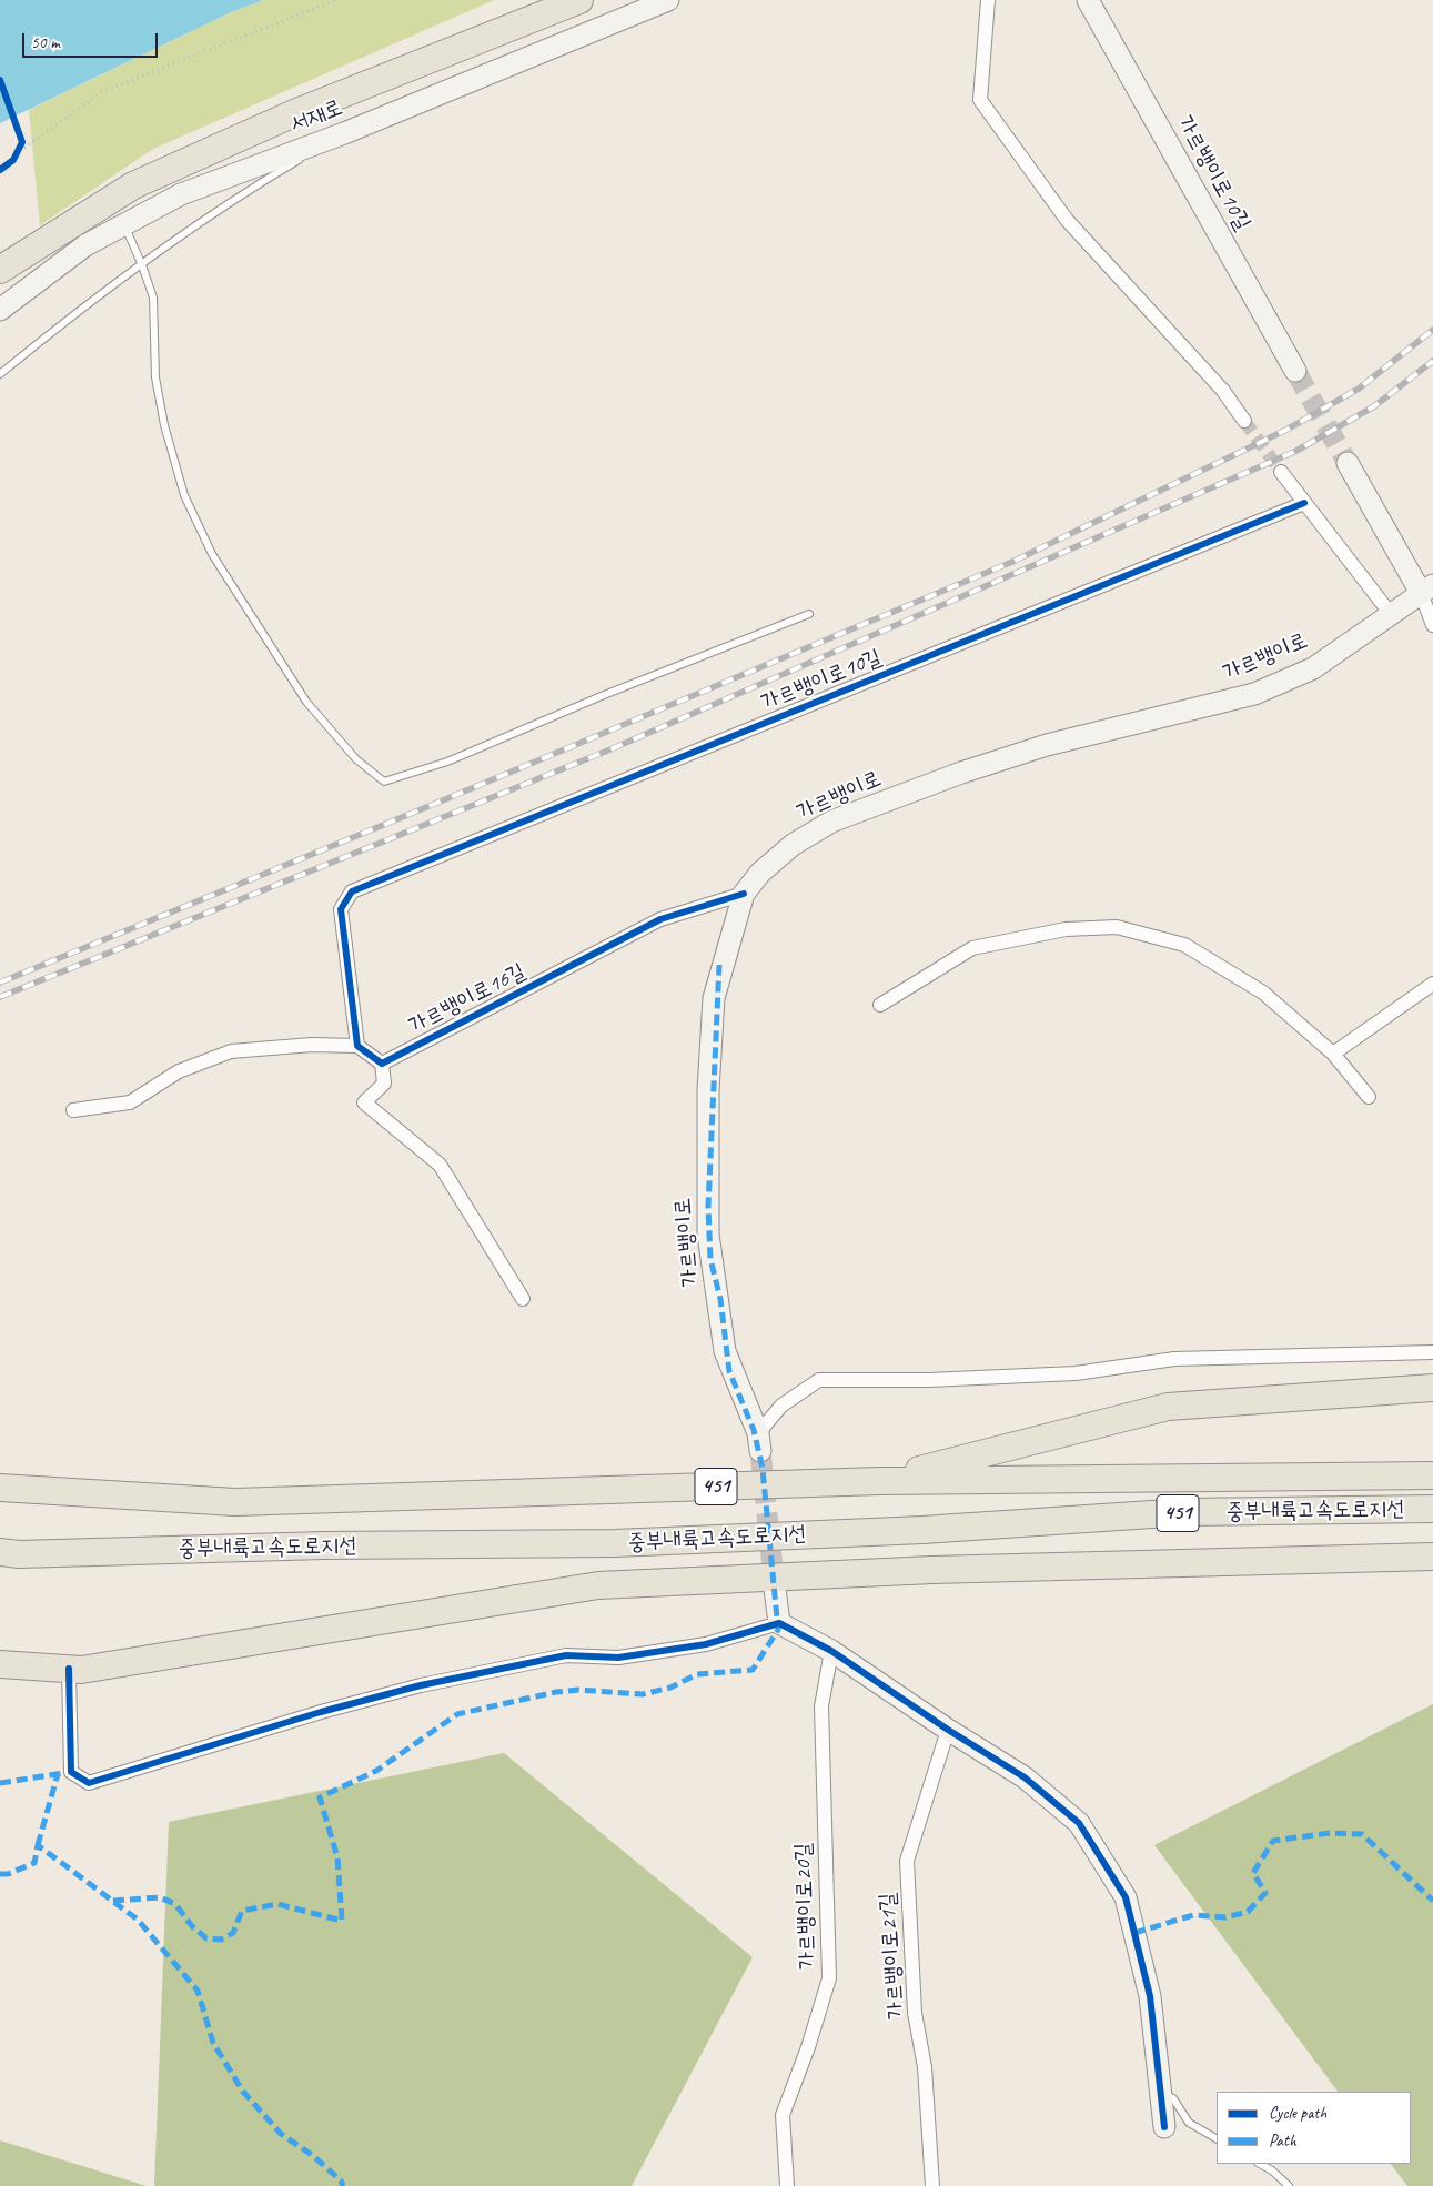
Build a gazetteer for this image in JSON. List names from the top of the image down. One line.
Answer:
{"streets":{"highway":["451","중부내륙고속도로지선"],"street":["서재로","가르뱅이로10길","가르뱅이로","가르뱅이로16길","가르뱅이로20길","가르뱅이로21길"]},"crossings":[["가르뱅이로","가르뱅이로16길"]],"legend":["Cycle path","Path"],"scale_bar":"50 m"}
